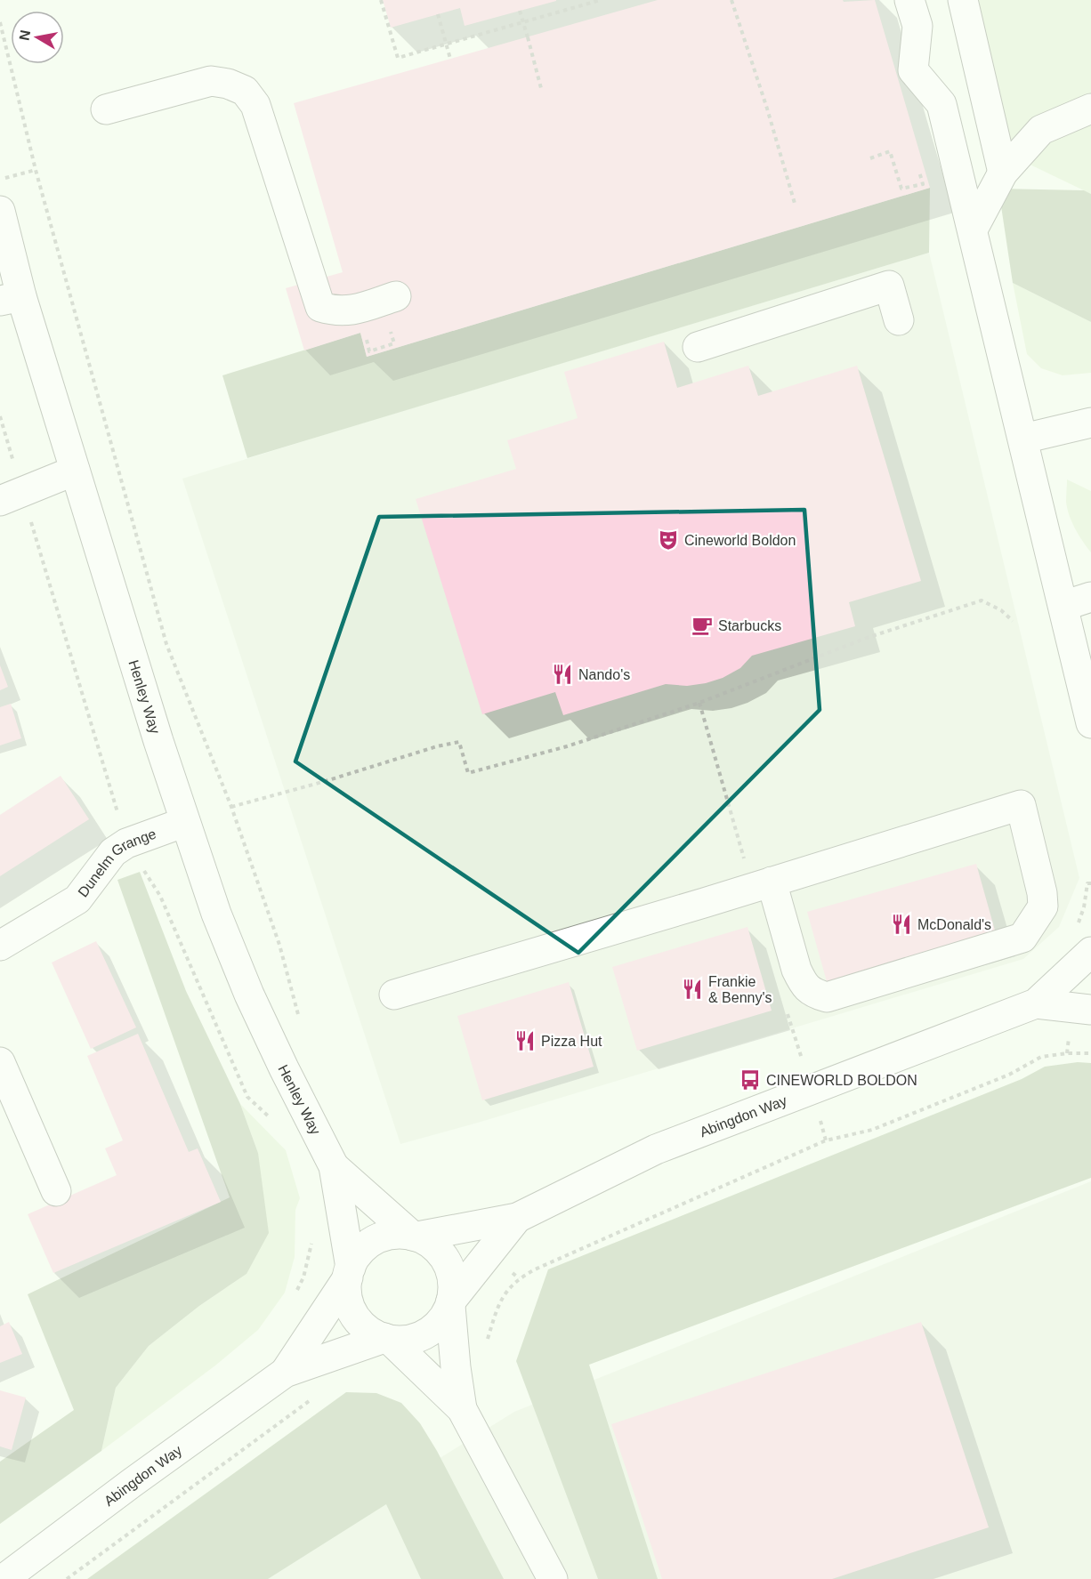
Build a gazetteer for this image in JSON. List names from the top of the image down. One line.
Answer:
{"streets":{"main road":["Henley Way","Dunelm Grange","Abingdon Way"]},"crossings":[["Henley Way","Dunelm Grange"],["Henley Way","Abingdon Way"]],"places":{"theatre":["Cineworld Boldon"],"cafe":["Starbucks"],"restaurant":["Nando's","McDonald's","Frankie & Benny's","Pizza Hut"],"bus stop":["CINEWORLD BOLDON"]},"north":"left"}
